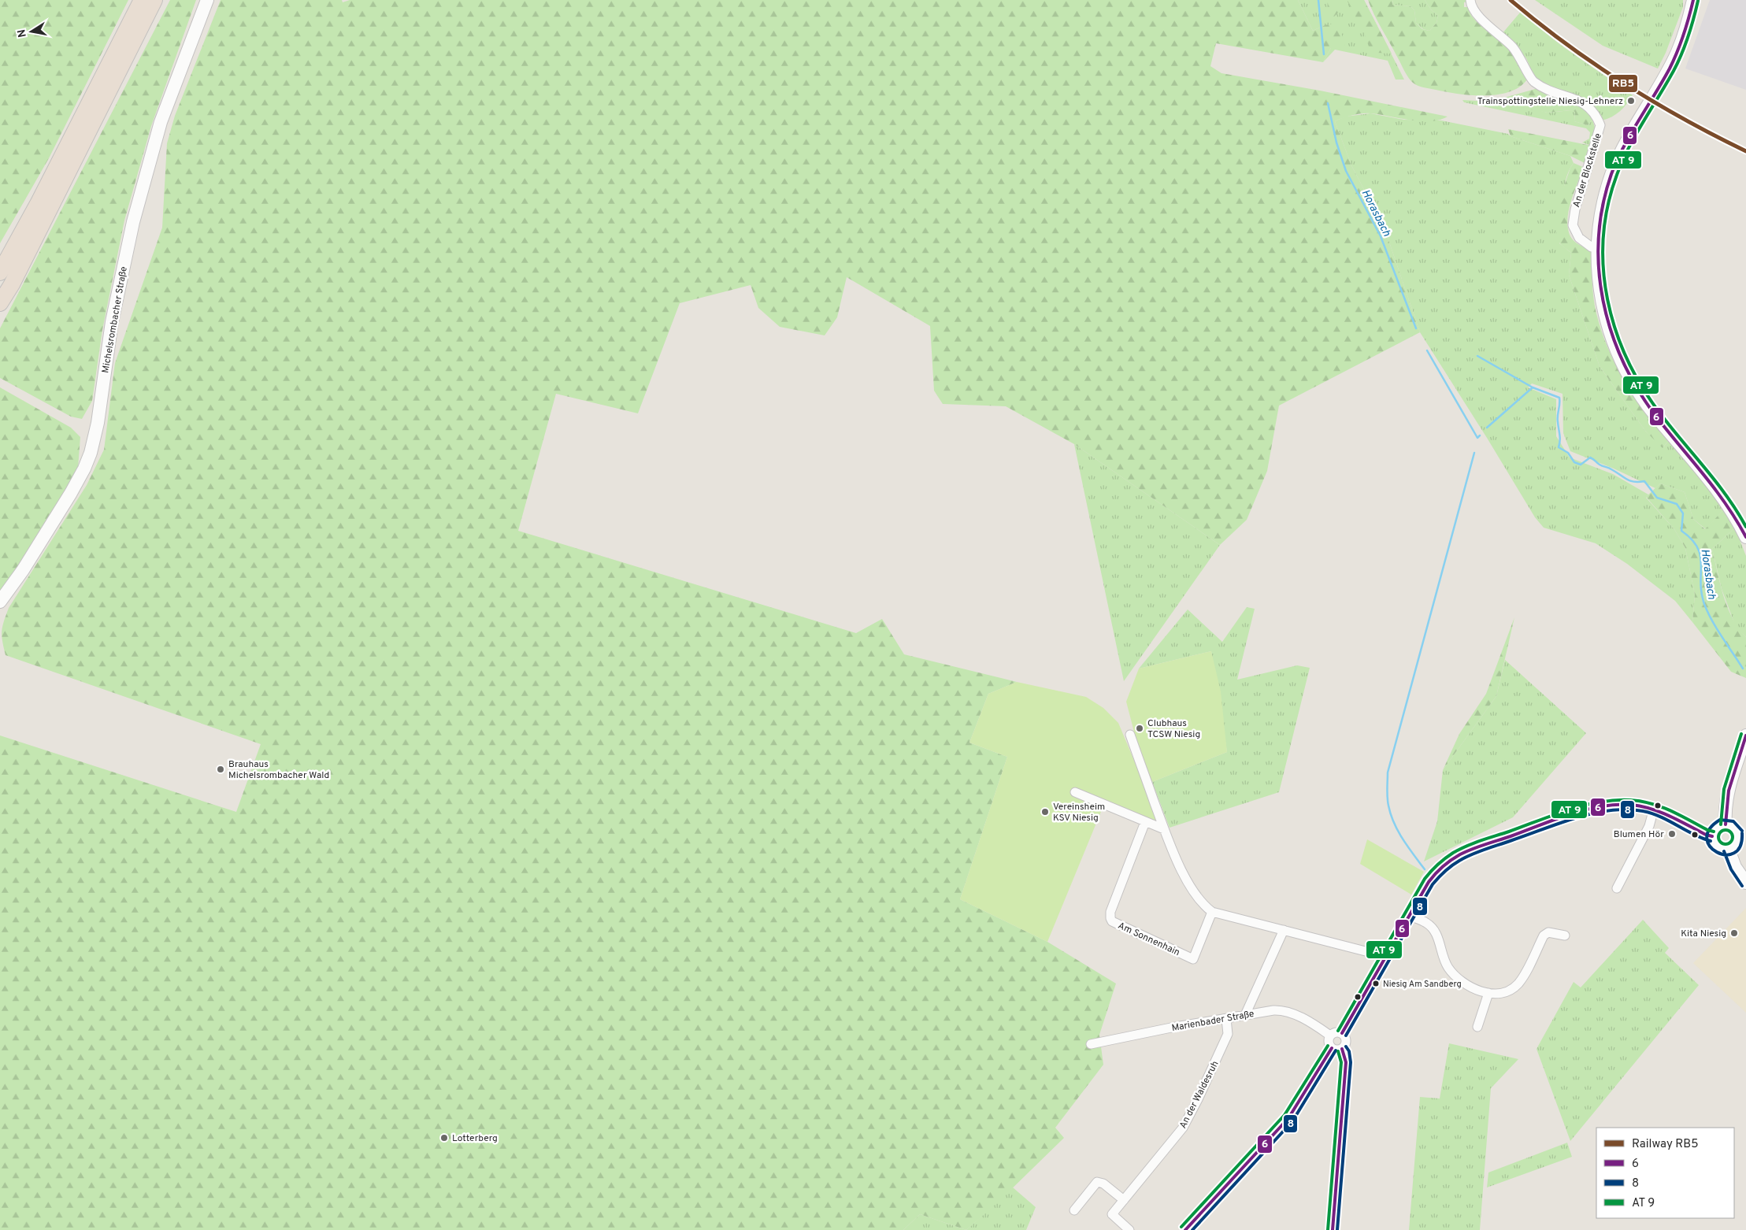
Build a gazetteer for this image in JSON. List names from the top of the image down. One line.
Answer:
{"streets":{"main road":["Michelsrombacher Straße"],"street":["An der Blockstelle","Am Sonnenhain","Marienbader Straße","An der Waldesruh"]},"crossings":[["Marienbader Straße","An der Waldesruh"]],"water":["Horasbach"],"places":["Trainspottingstelle Niesig-Lehnerz","Clubhaus TCSW Niesig","Brauhaus Michelsrombacher Wald","Vereinsheim KSV Niesig","Blumen Hör","Kita Niesig","Niesig Am Sandberg","Lotterberg"],"lines":["rail line RB5","transit line 6","transit line 8"],"legend":["Railway RB5","6","8","AT 9"],"north":"left"}
